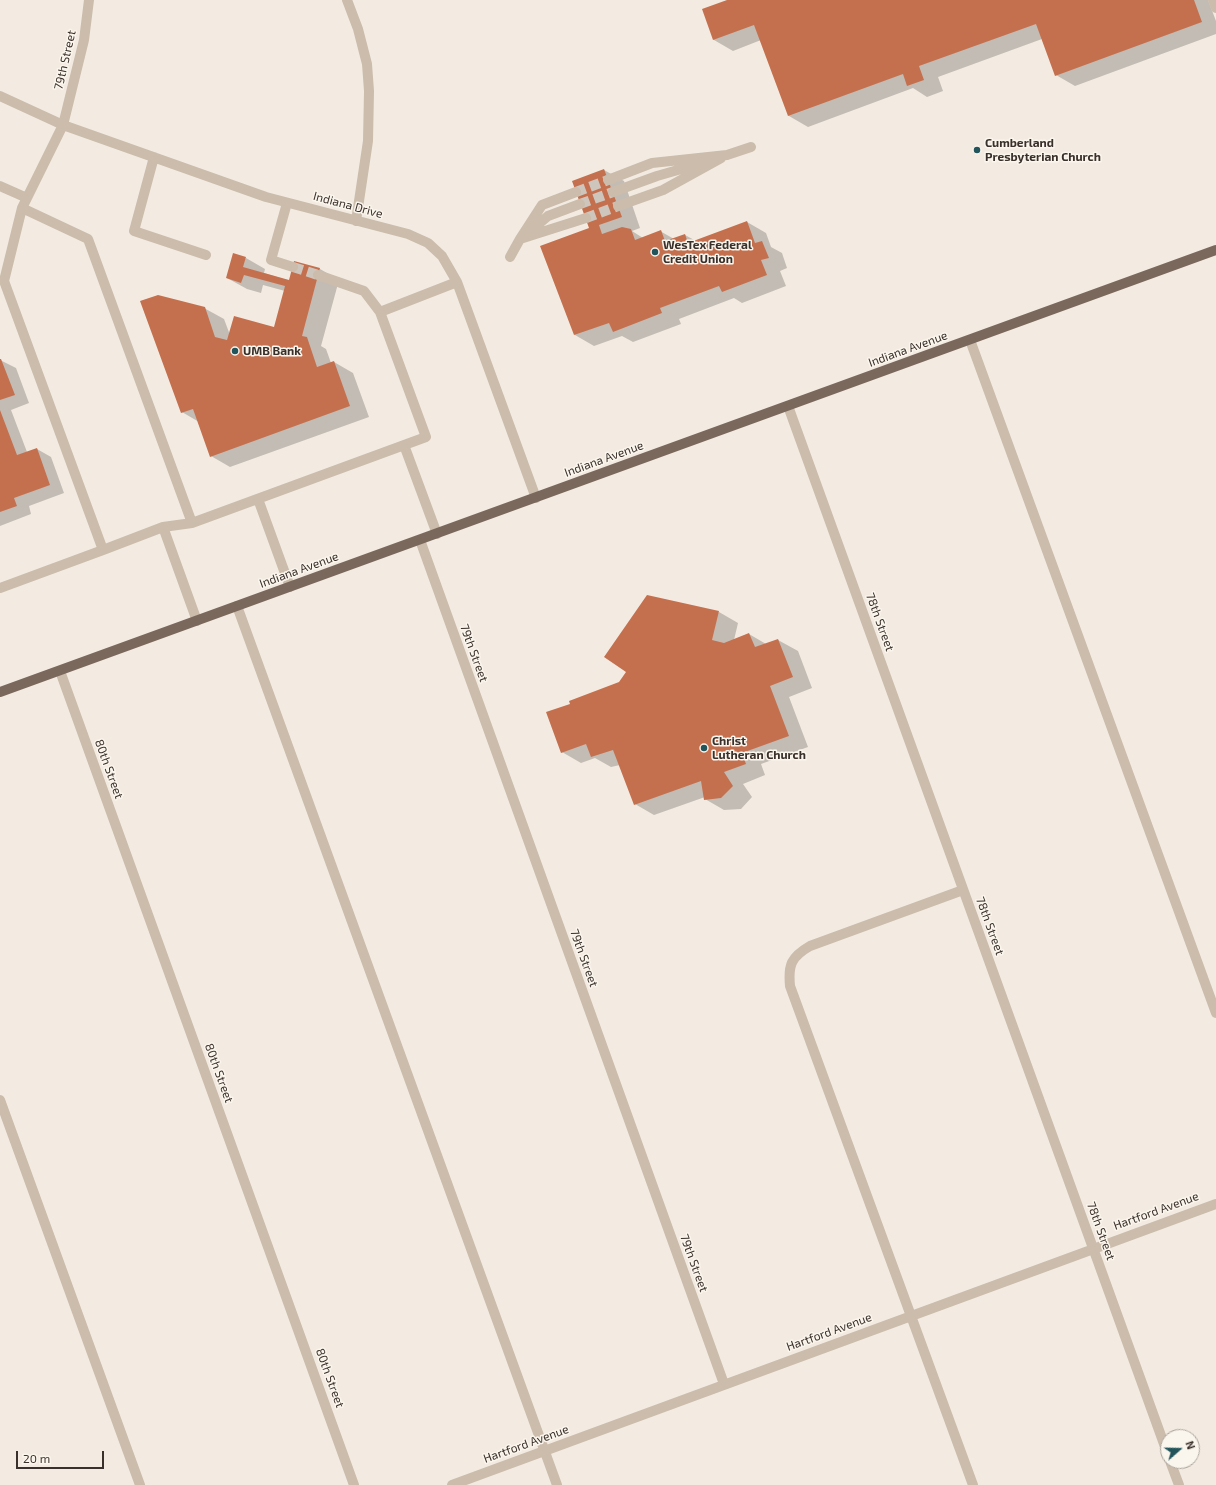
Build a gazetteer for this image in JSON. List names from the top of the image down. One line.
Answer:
{"streets":{"main road":["Indiana Avenue"],"street":["79th Street","Indiana Drive","78th Street","80th Street","Hartford Avenue"]},"crossings":[["79th Street","Indiana Drive"],["79th Street","Indiana Avenue"],["79th Street","Hartford Avenue"],["Indiana Drive","Indiana Avenue"],["Indiana Avenue","78th Street"],["Indiana Avenue","80th Street"],["78th Street","Hartford Avenue"]],"places":["Cumberland Presbyterian Church","WesTex Federal Credit Union","UMB Bank","Christ Lutheran Church"],"scale_bar":"20 m","north":"right"}
